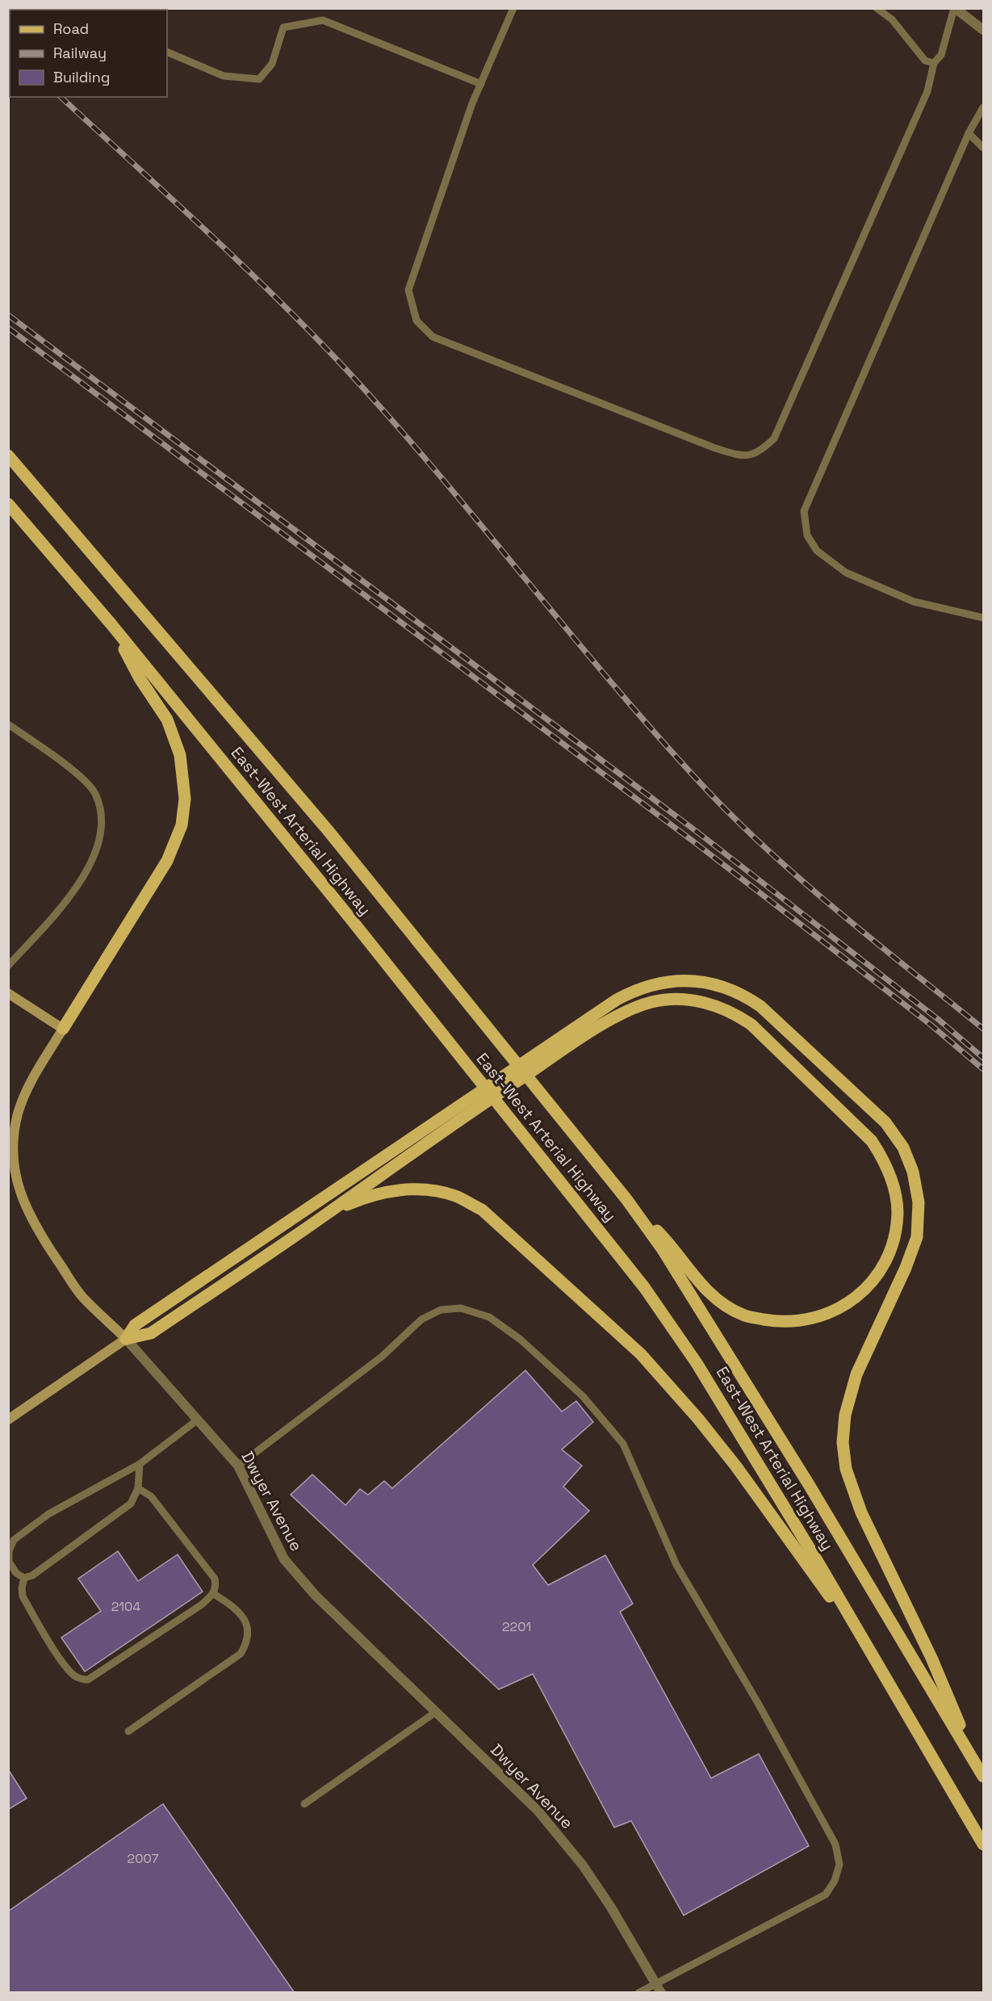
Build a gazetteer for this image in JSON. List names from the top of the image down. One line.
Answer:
{"streets":{"main road":["East-West Arterial Highway","Dwyer Avenue"]},"house_numbers":["2104","2201","2007"],"legend":["Road","Railway","Building"]}
